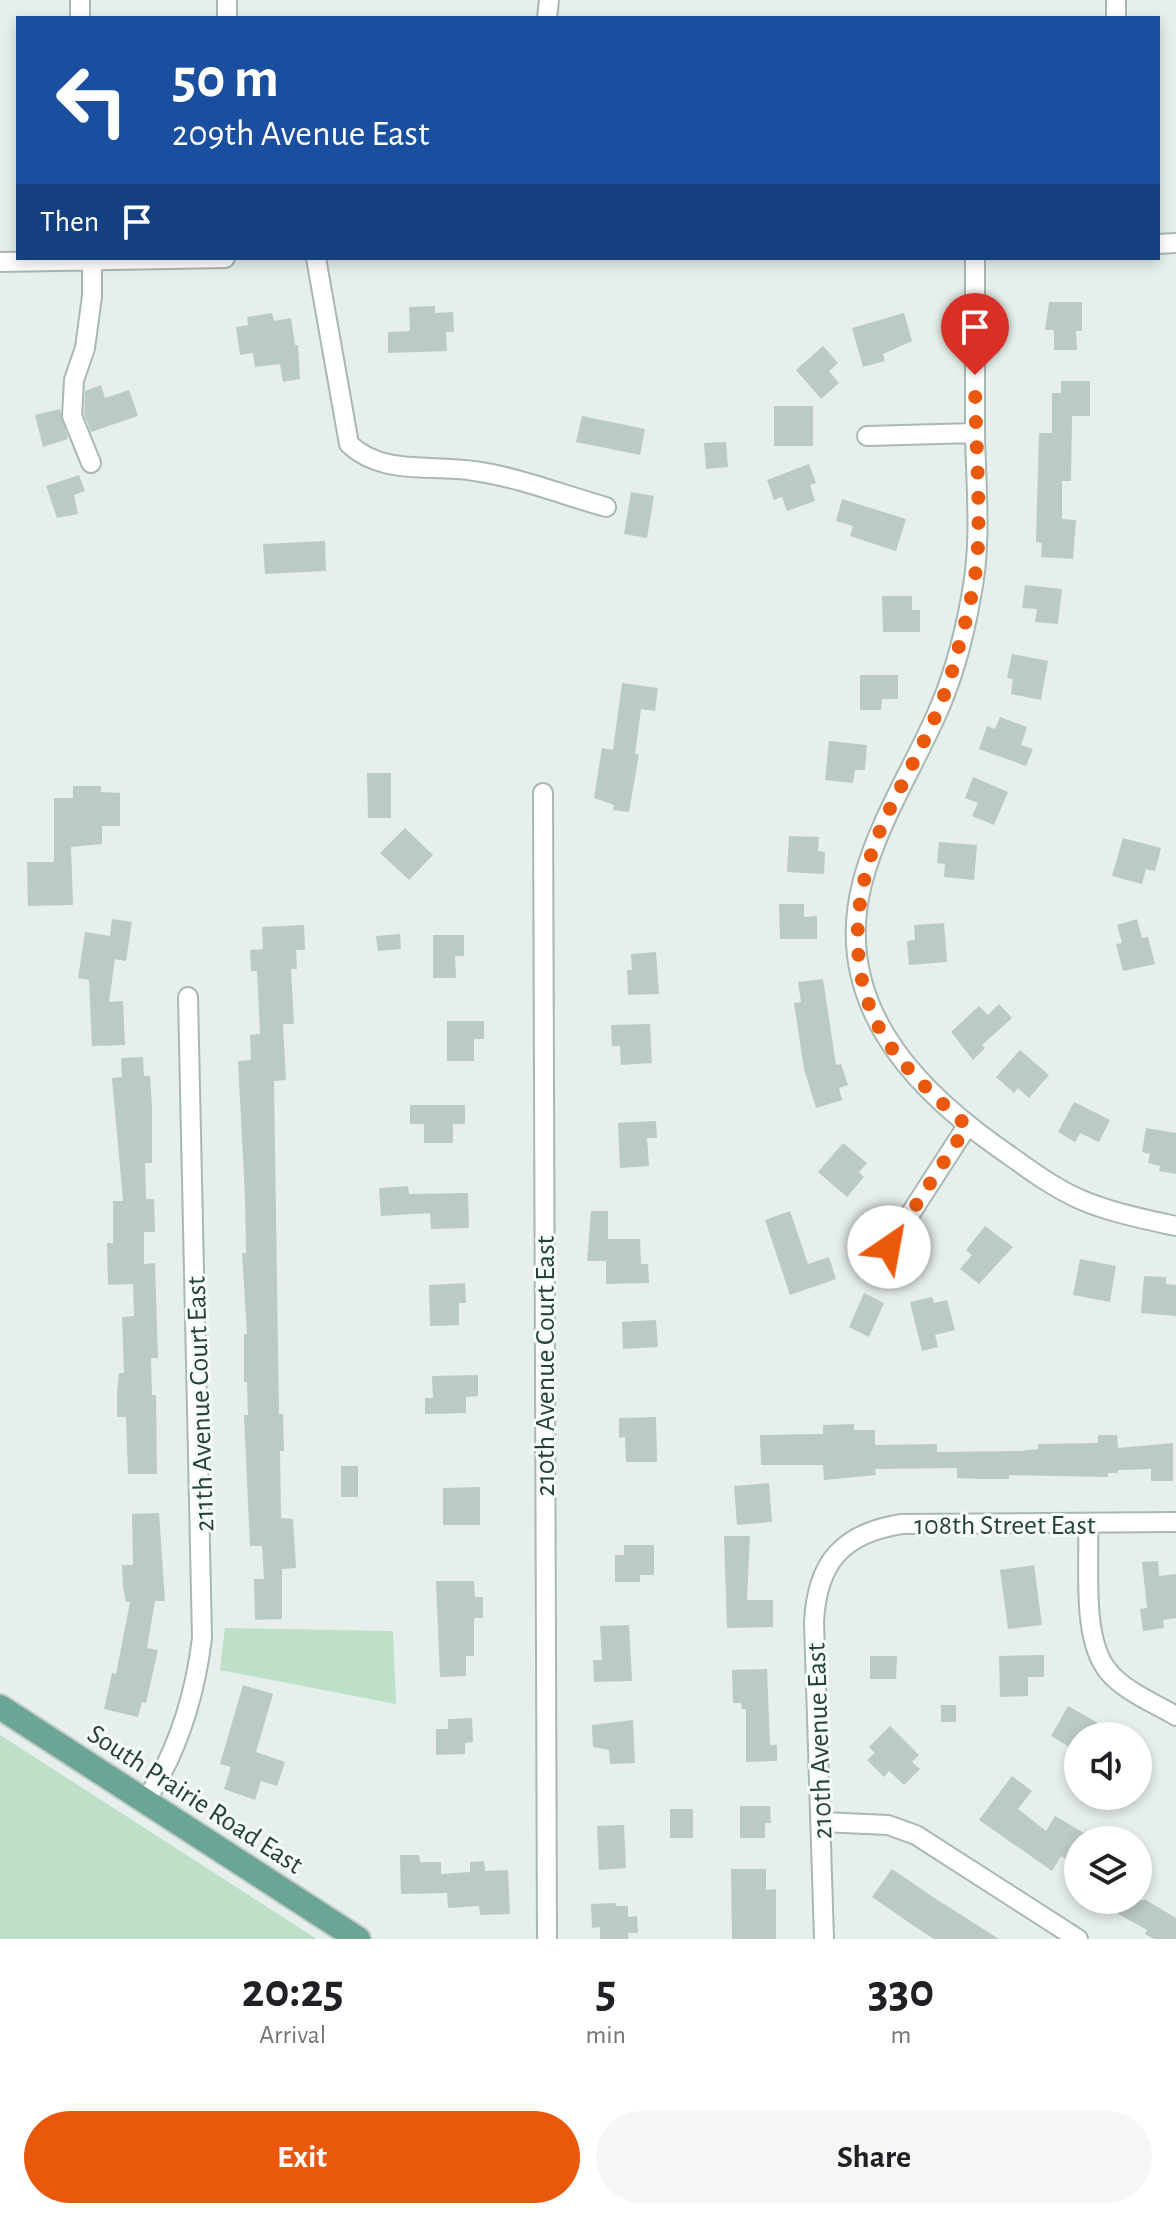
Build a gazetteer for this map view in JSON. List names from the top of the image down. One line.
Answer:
{"streets":{"main road":["South Prairie Road East"],"street":["210th Avenue Court East","211th Avenue Court East","108th Street East","210th Avenue East"]},"crossings":[["211th Avenue Court East","South Prairie Road East"],["108th Street East","210th Avenue East"]],"page":{"turn":["50 m","209th Avenue East"],"then":"Then","eta":["20:25","Arrival","5","min","330","m"],"buttons":["Exit","Share"]}}
